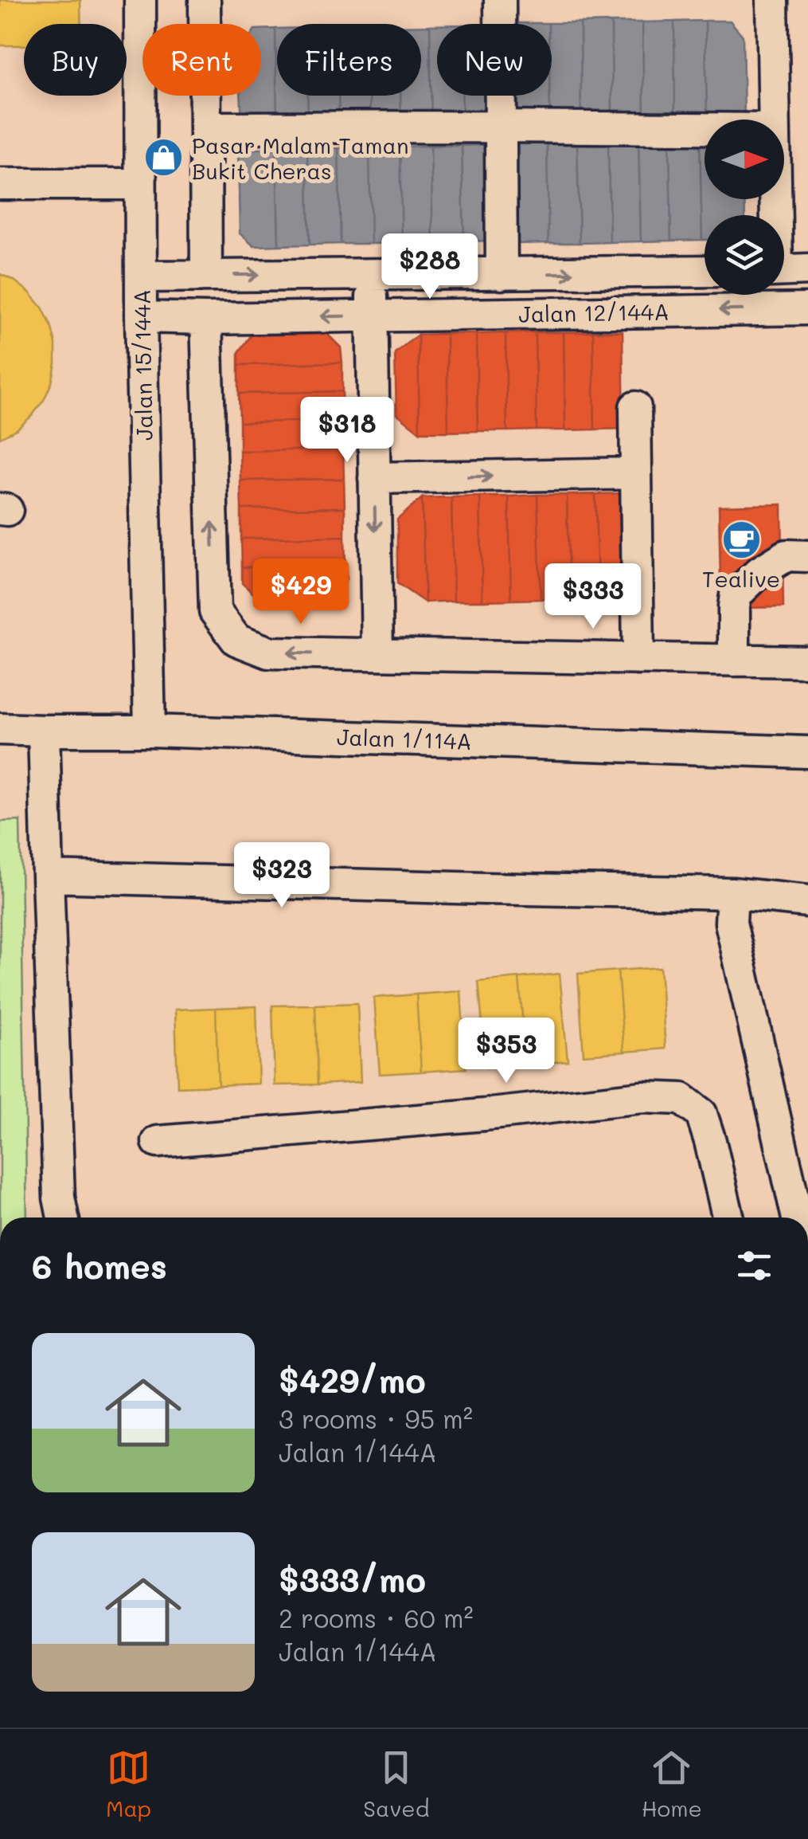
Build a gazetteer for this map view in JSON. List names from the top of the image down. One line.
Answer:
{"streets":{"street":["Jalan 12/144A","Jalan 15/144A","Jalan 1/114A"]},"crossings":[["Jalan 12/144A","Jalan 15/144A"],["Jalan 15/144A","Jalan 1/114A"]],"places":{"shop":["Pasar Malam Taman Bukit Cheras"],"cafe":["Tealive"]},"north":"right","page":{"chip":["Buy","Rent","Filters","New"],"price":["$288","$318","$429","$333","$323","$353"],"heading":"6 homes","list":[{"name":"$429/mo","note":"3 rooms · 95 m² · Jalan 1/144A"},{"name":"$333/mo","note":"2 rooms · 60 m² · Jalan 1/144A"}],"tabs":["Map","Saved","Home"]}}
